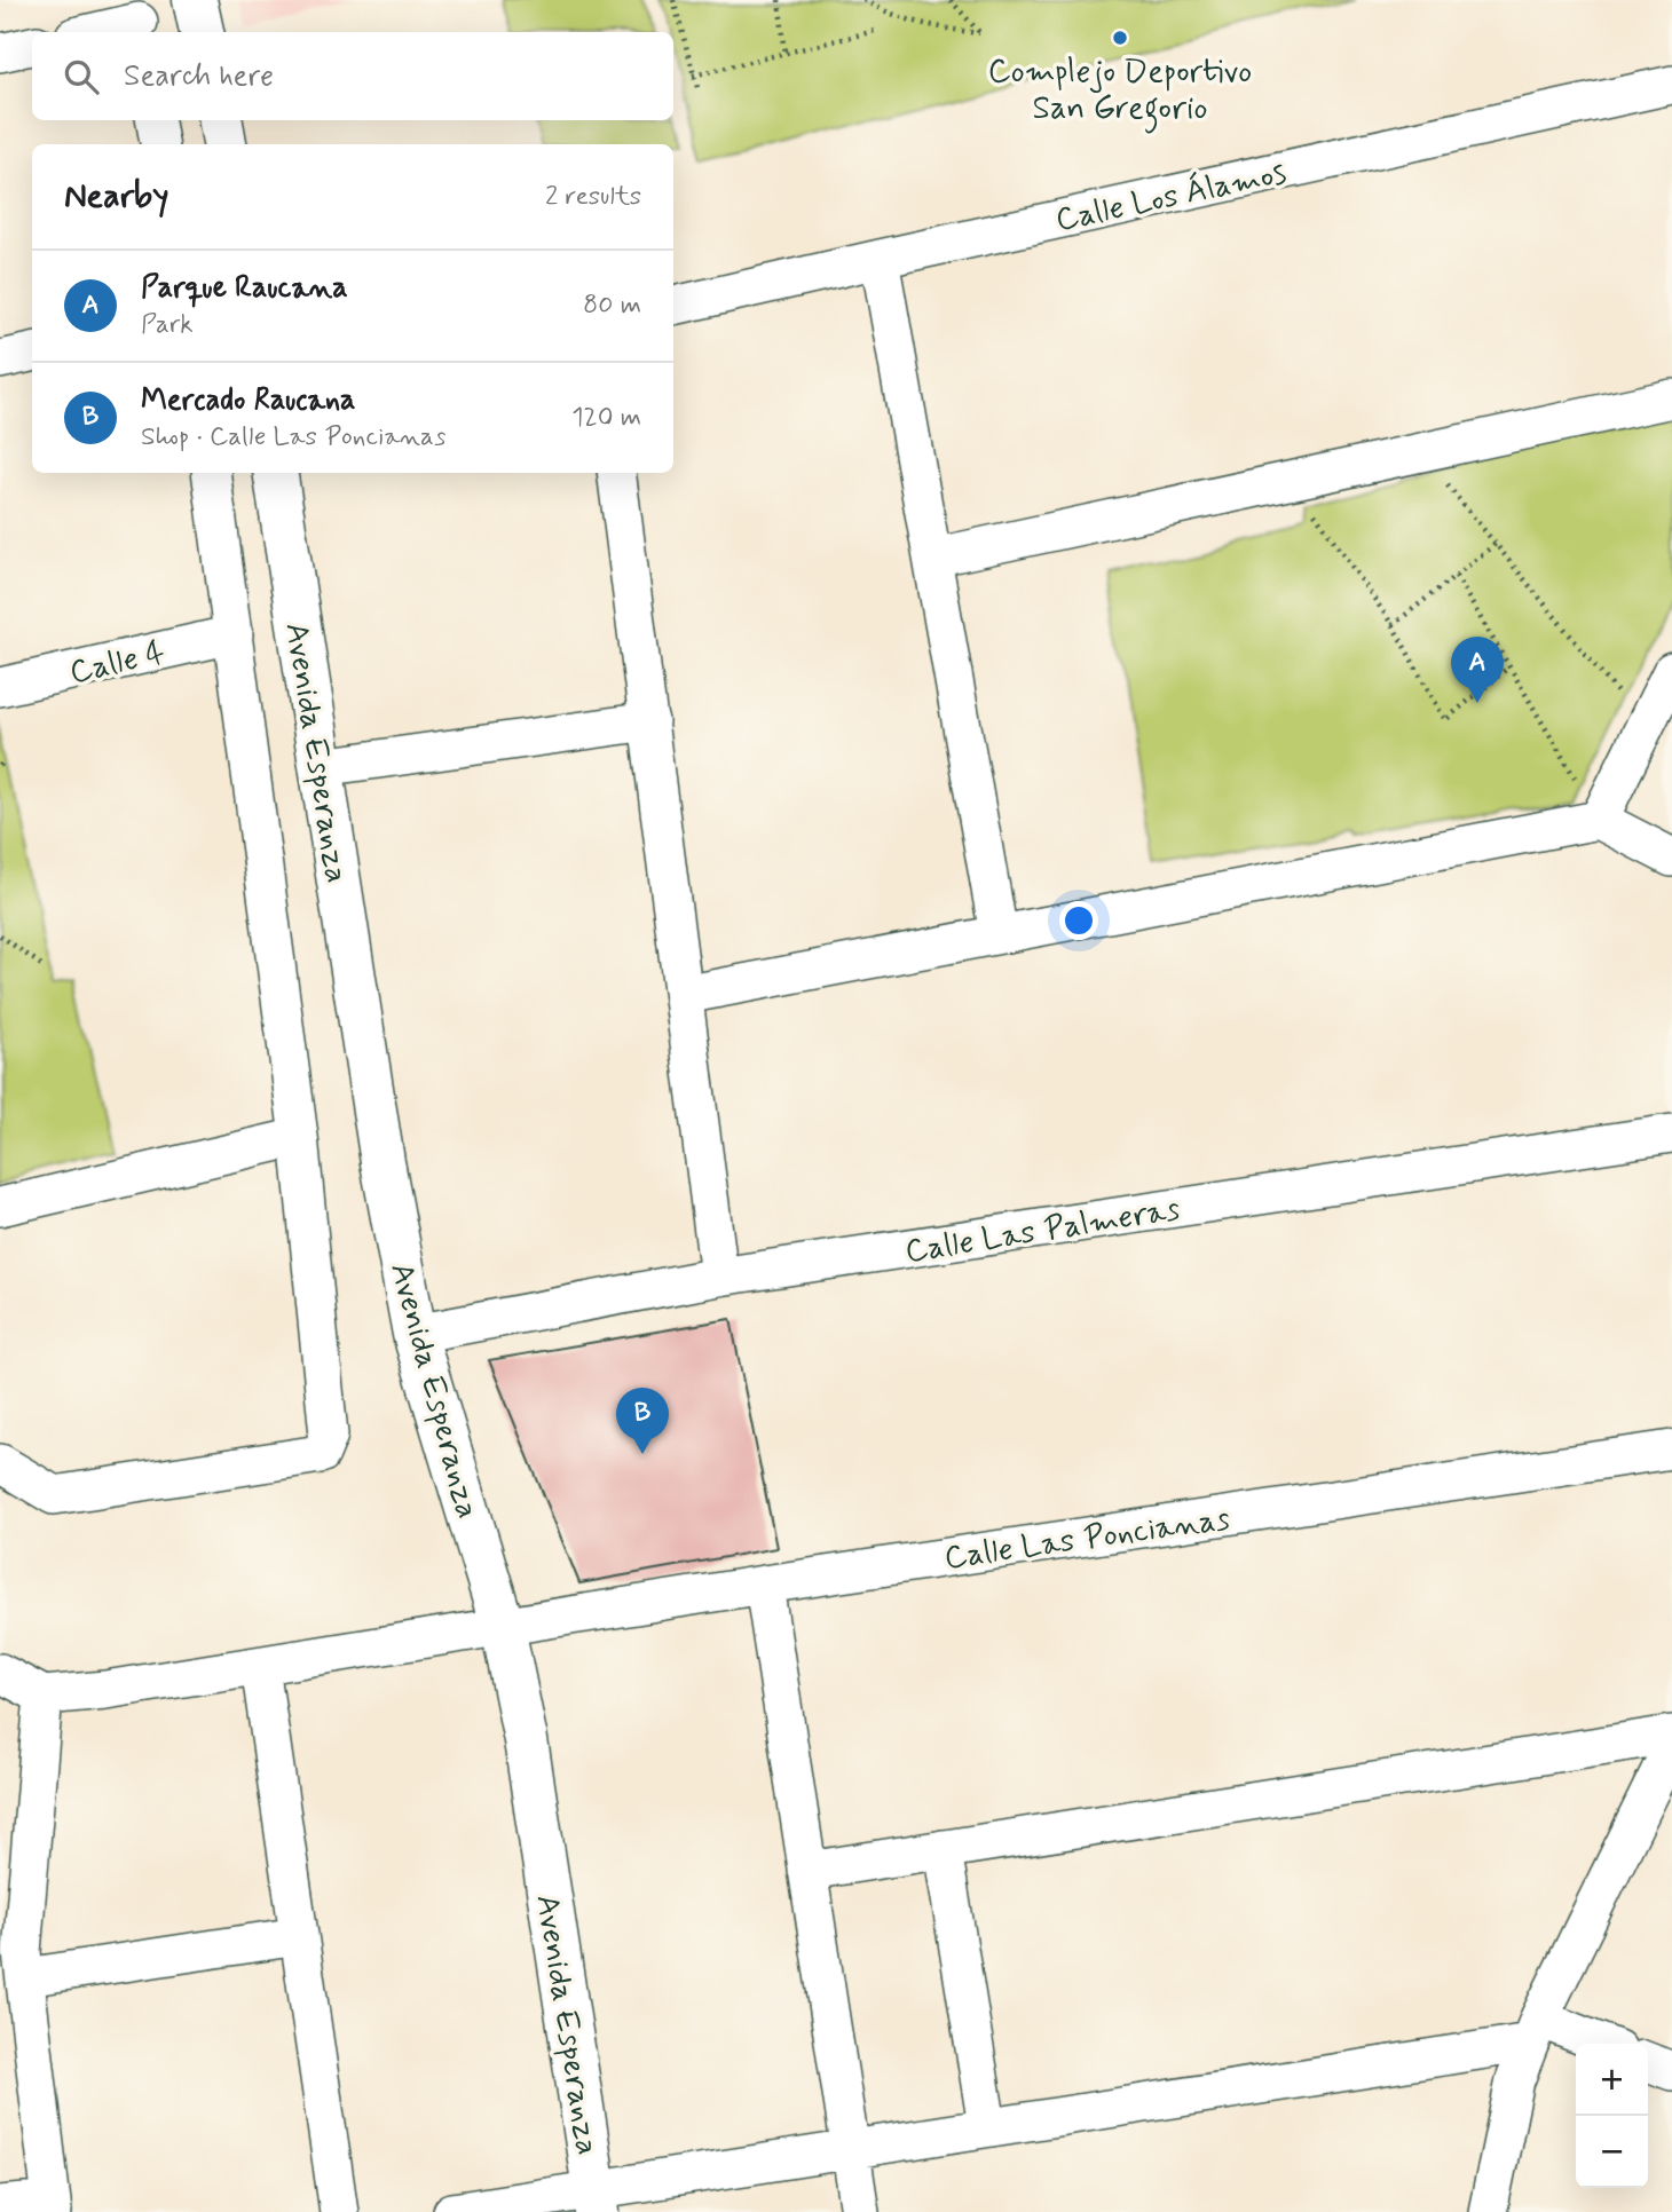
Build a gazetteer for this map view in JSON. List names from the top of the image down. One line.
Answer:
{"streets":{"street":["Calle Los Álamos","Calle 4","Avenida Esperanza","Calle Las Palmeras","Calle Las Poncianas"]},"crossings":[["Avenida Esperanza","Calle Las Palmeras"],["Avenida Esperanza","Calle Las Poncianas"]],"places":["Complejo Deportivo San Gregorio"],"page":{"search":"Search here","heading":["Nearby","2 results"],"list":[{"mark":"A","name":"Parque Raucana","note":"Park","value":"80 m"},{"mark":"B","name":"Mercado Raucana","note":"Shop · Calle Las Poncianas","value":"120 m"}],"pins":["A","B"],"map_buttons":["+","−"]}}
